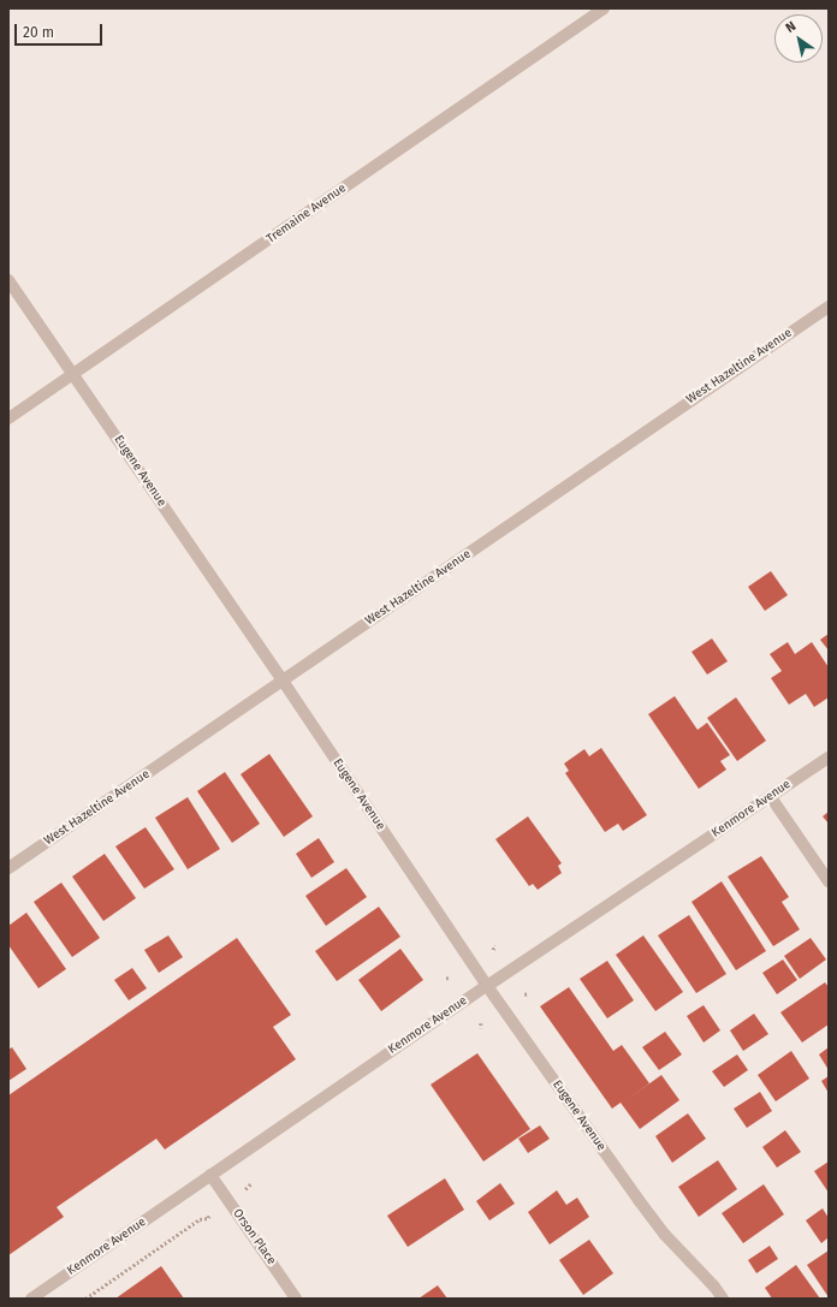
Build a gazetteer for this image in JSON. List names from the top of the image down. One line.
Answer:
{"streets":{"street":["Tremaine Avenue","West Hazeltine Avenue","Eugene Avenue","Kenmore Avenue","Orson Place"]},"crossings":[["Tremaine Avenue","Eugene Avenue"],["West Hazeltine Avenue","Eugene Avenue"],["Eugene Avenue","Kenmore Avenue"],["Kenmore Avenue","Orson Place"]],"scale_bar":"20 m","north":"top left"}
